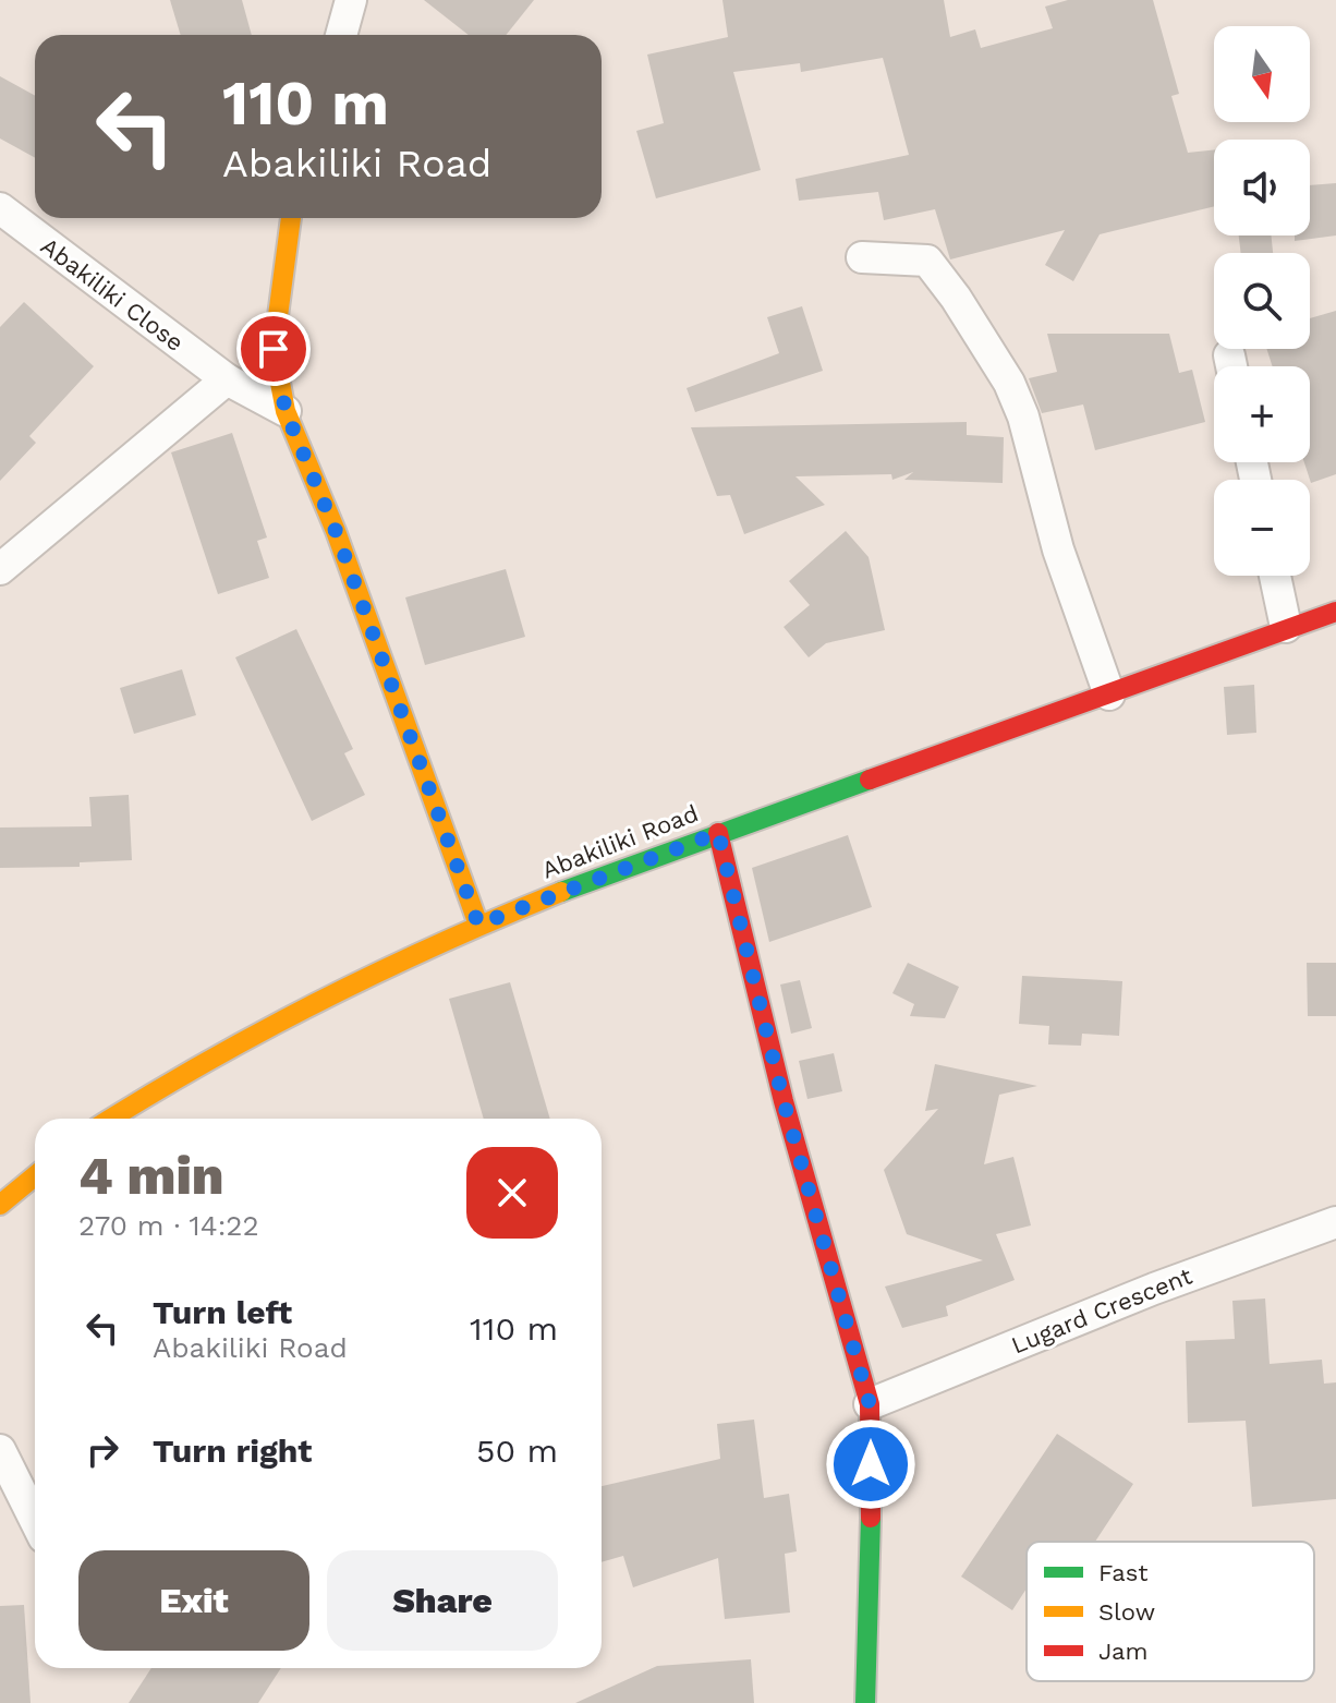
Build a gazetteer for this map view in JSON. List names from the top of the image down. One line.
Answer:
{"streets":{"street":["Abakiliki Close","Abakiliki Road","Lugard Crescent"]},"legend":["Fast","Slow","Jam"],"north":"bottom","page":{"map_buttons":["+","−"],"turn":["110 m","Abakiliki Road"],"heading":["4 min","270 m · 14:22"],"list":[{"name":"Turn left","note":"Abakiliki Road","value":"110 m"},{"name":"Turn right","value":"50 m"}],"buttons":["Exit","Share"]}}
